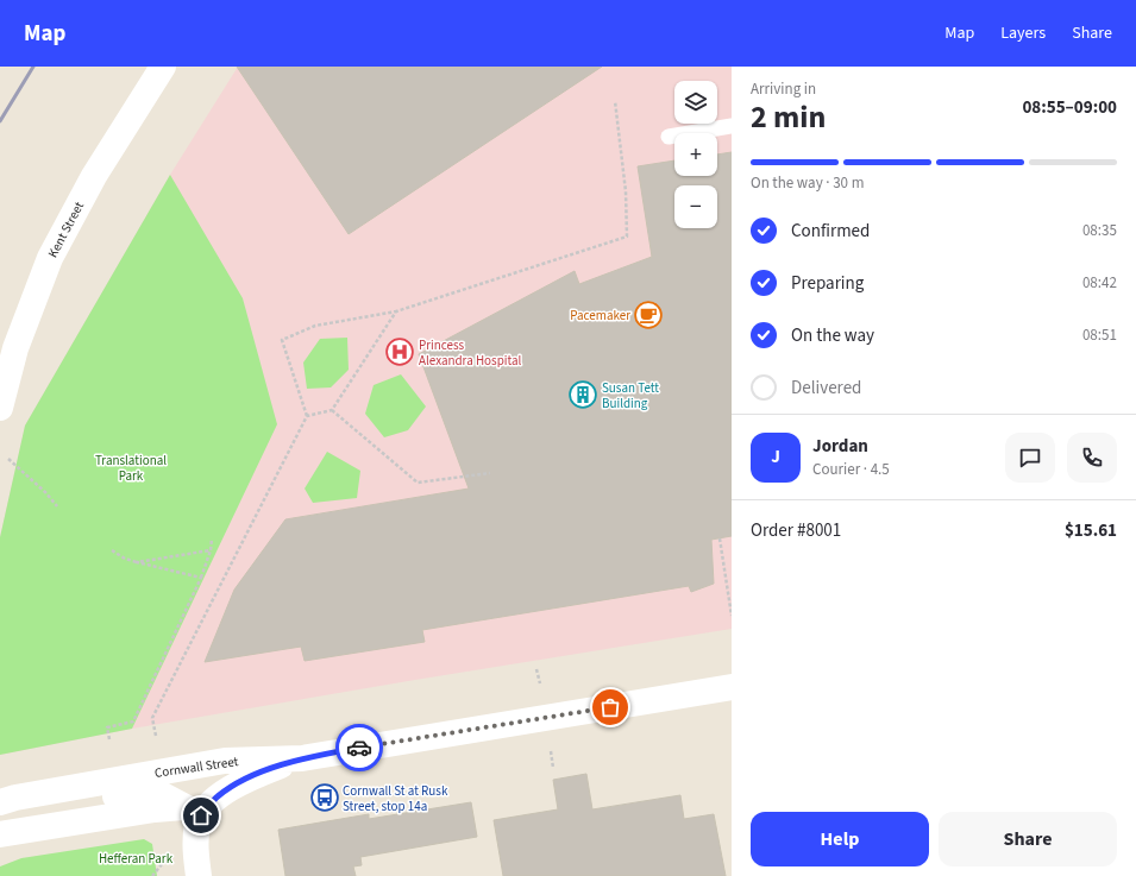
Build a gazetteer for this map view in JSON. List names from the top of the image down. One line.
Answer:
{"streets":{"main road":["Kent Street","Cornwall Street"]},"parks":["Translational Park","Hefferan Park"],"places":{"cafe":["Pacemaker"],"hospital":["Princess Alexandra Hospital"],"building":["Susan Tett Building"],"bus stop":["Cornwall St at Rusk Street, stop 14a"]},"page":{"header":"Map","nav":["Map","Layers","Share"],"heading":["2 min","Arriving in","08:55–09:00"],"panel":["Jordan","Courier · 4.5","Order #8001","$15.61"],"map_buttons":["+","−"],"bar":"On the way · 30 m","list":[["Confirmed","08:35"],["Preparing","08:42"],["On the way","08:51"],"Delivered"],"round":"J","buttons":["Help","Share"]}}
